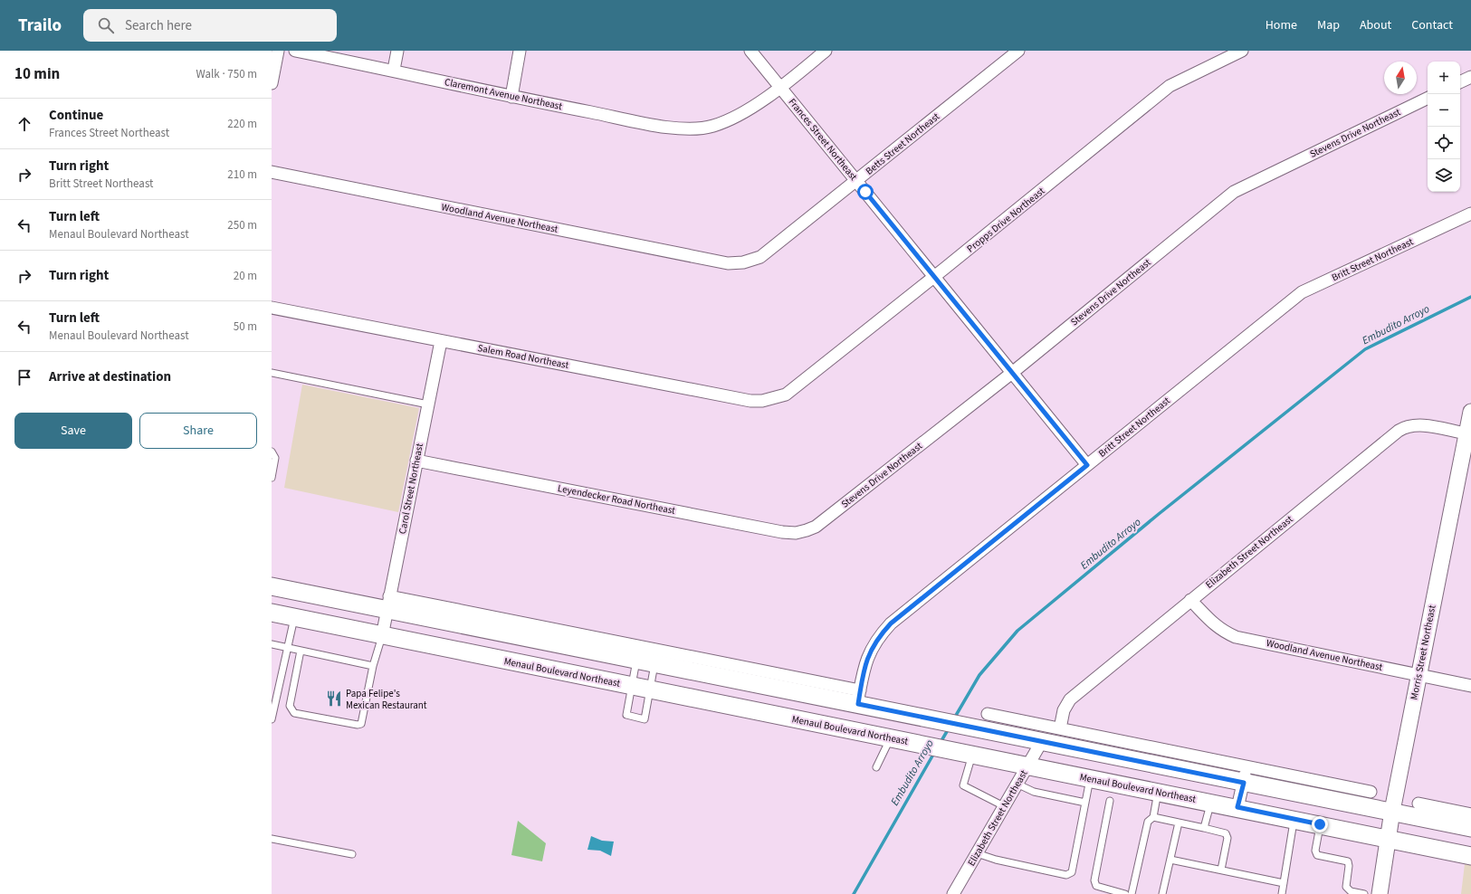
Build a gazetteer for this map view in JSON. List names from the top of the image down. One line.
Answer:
{"streets":{"main road":["Menaul Boulevard Northeast"],"street":["Claremont Avenue Northeast","Stevens Drive Northeast","Frances Street Northeast","Betts Street Northeast","Woodland Avenue Northeast","Propps Drive Northeast","Britt Street Northeast","Salem Road Northeast","Carol Street Northeast","Leyendecker Road Northeast","Elizabeth Street Northeast","Morris Street Northeast"]},"crossings":[["Claremont Avenue Northeast","Frances Street Northeast"],["Stevens Drive Northeast","Frances Street Northeast"],["Stevens Drive Northeast","Leyendecker Road Northeast"],["Frances Street Northeast","Betts Street Northeast"],["Frances Street Northeast","Propps Drive Northeast"],["Frances Street Northeast","Britt Street Northeast"],["Betts Street Northeast","Woodland Avenue Northeast"],["Woodland Avenue Northeast","Elizabeth Street Northeast"],["Woodland Avenue Northeast","Morris Street Northeast"],["Propps Drive Northeast","Salem Road Northeast"],["Salem Road Northeast","Carol Street Northeast"],["Carol Street Northeast","Leyendecker Road Northeast"],["Carol Street Northeast","Menaul Boulevard Northeast"],["Elizabeth Street Northeast","Morris Street Northeast"],["Elizabeth Street Northeast","Menaul Boulevard Northeast"],["Morris Street Northeast","Menaul Boulevard Northeast"]],"water":["Embudito Arroyo"],"places":{"restaurant":["Papa Felipe's Mexican Restaurant"]},"north":"top","page":{"header":"Trailo","search":"Search here","nav":["Home","Map","About","Contact"],"heading":["10 min","Walk · 750 m"],"map_buttons":["+","−"],"list":[["Continue","Frances Street Northeast","220 m"],["Turn right","Britt Street Northeast","210 m"],["Turn left","Menaul Boulevard Northeast","250 m"],["Turn right","20 m"],["Turn left","Menaul Boulevard Northeast","50 m"],"Arrive at destination"],"buttons":["Save","Share"]}}
